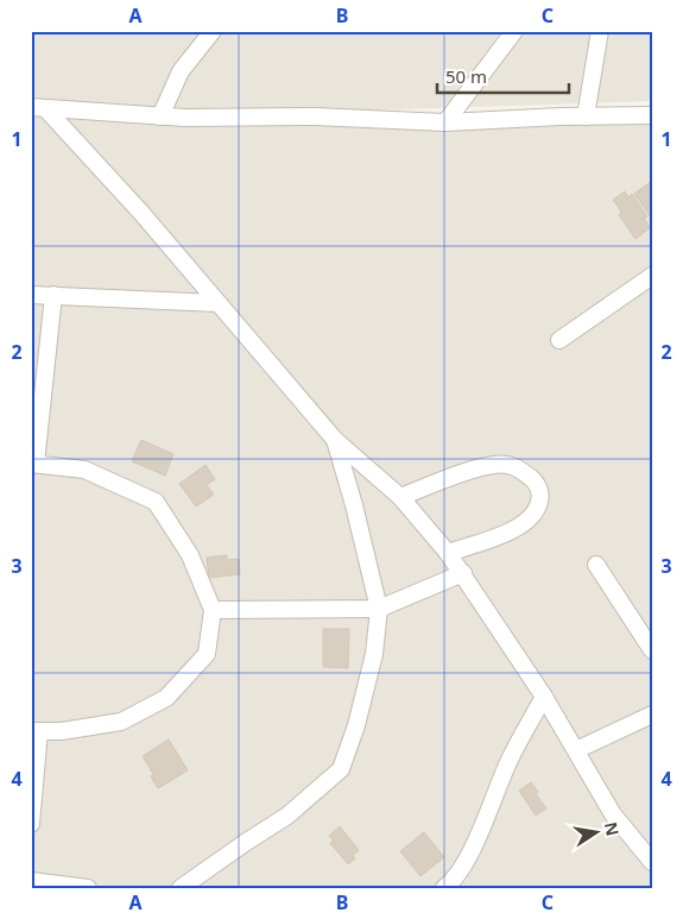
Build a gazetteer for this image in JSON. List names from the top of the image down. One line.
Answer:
{"scale_bar":"50 m","north":"right","grid":{"columns":["A","B","C"],"rows":["1","2","3","4"]}}
